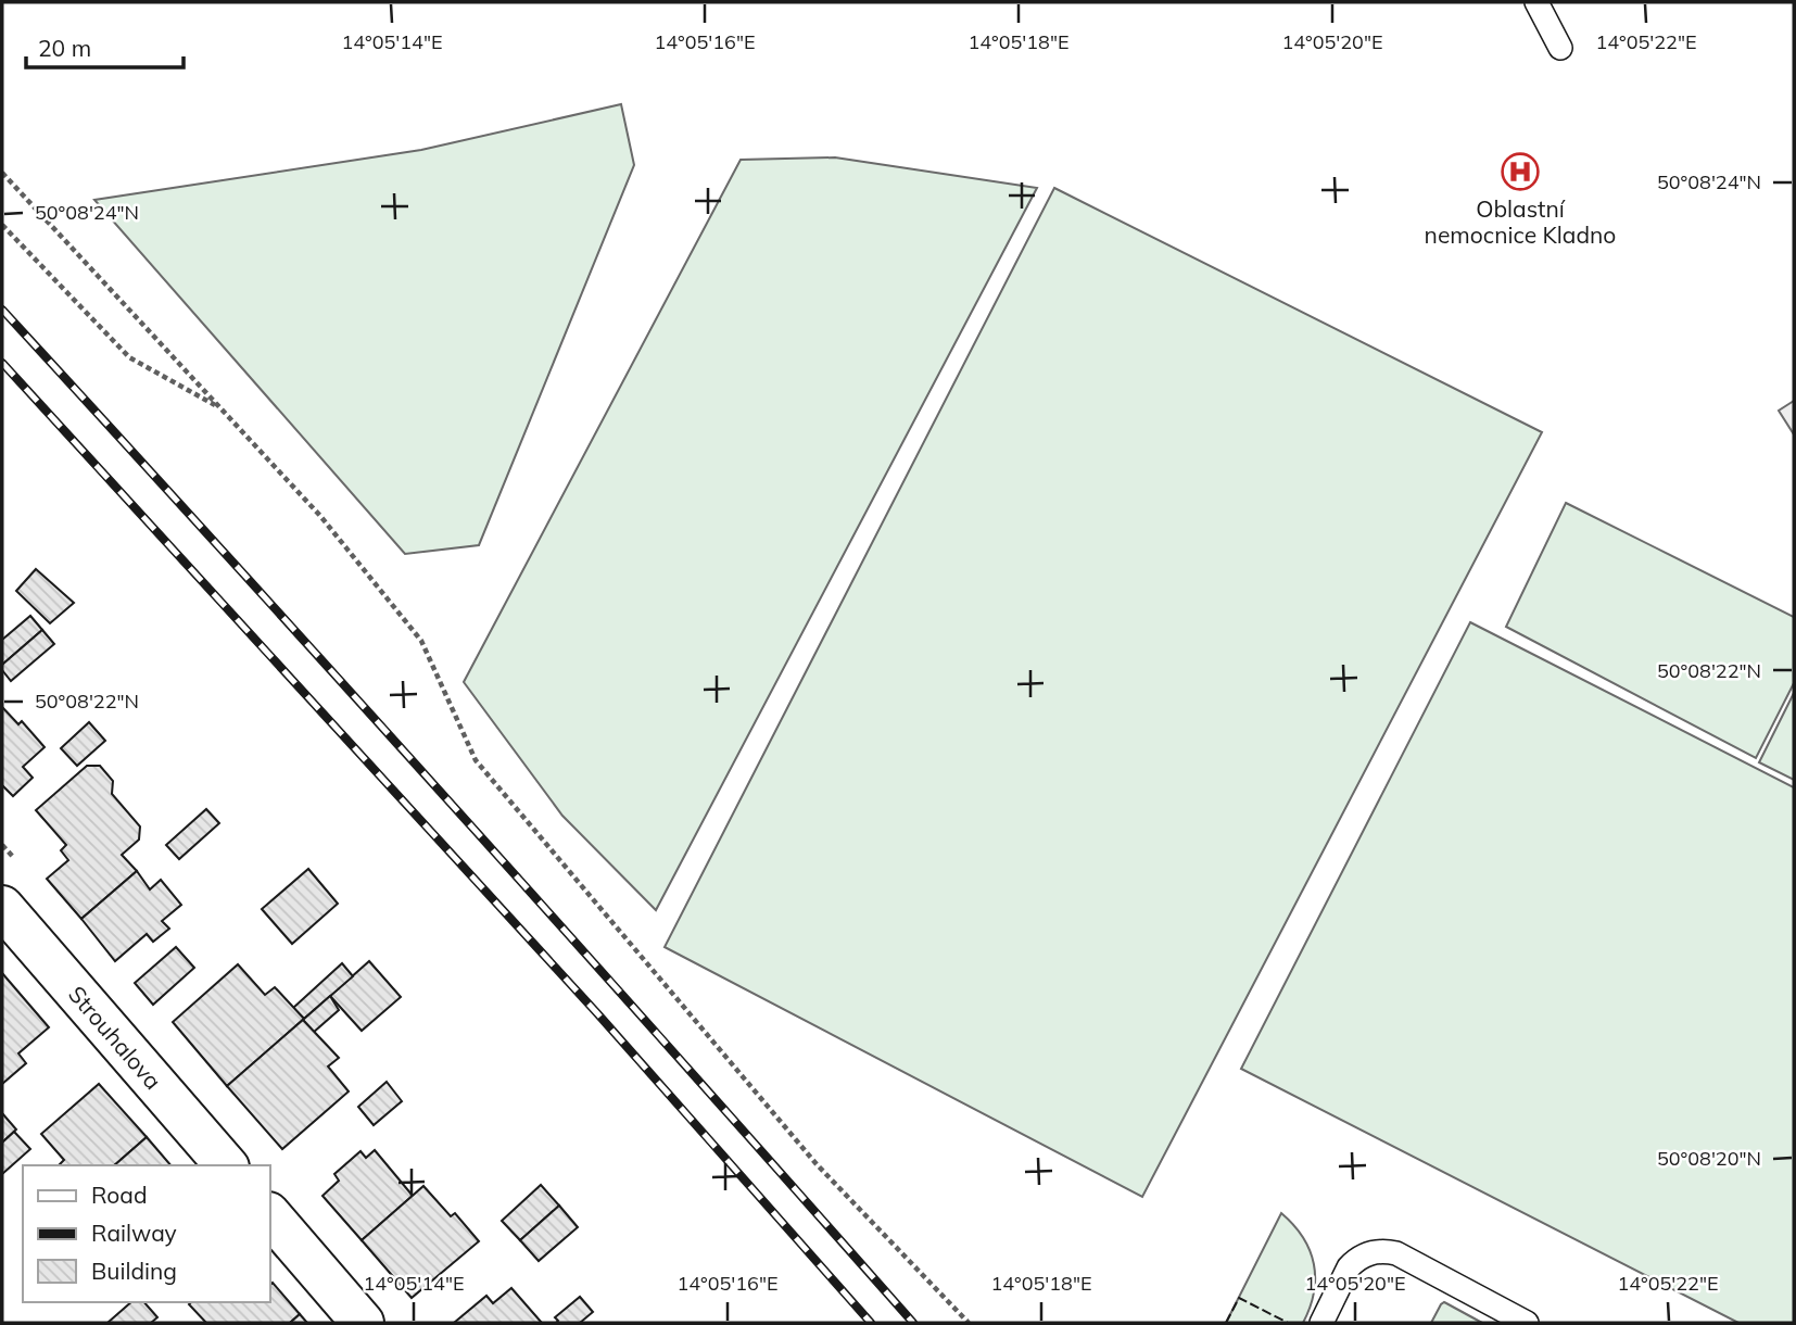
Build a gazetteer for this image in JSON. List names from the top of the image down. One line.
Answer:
{"streets":{"street":["Strouhalova"]},"places":{"hospital":["Oblastní nemocnice Kladno"]},"legend":["Road","Railway","Building"],"scale_bar":"20 m","coordinates":["14°05'14\"E","14°05'16\"E","14°05'18\"E","14°05'20\"E","14°05'22\"E","50°08'24\"N","50°08'22\"N","50°08'20\"N"]}
